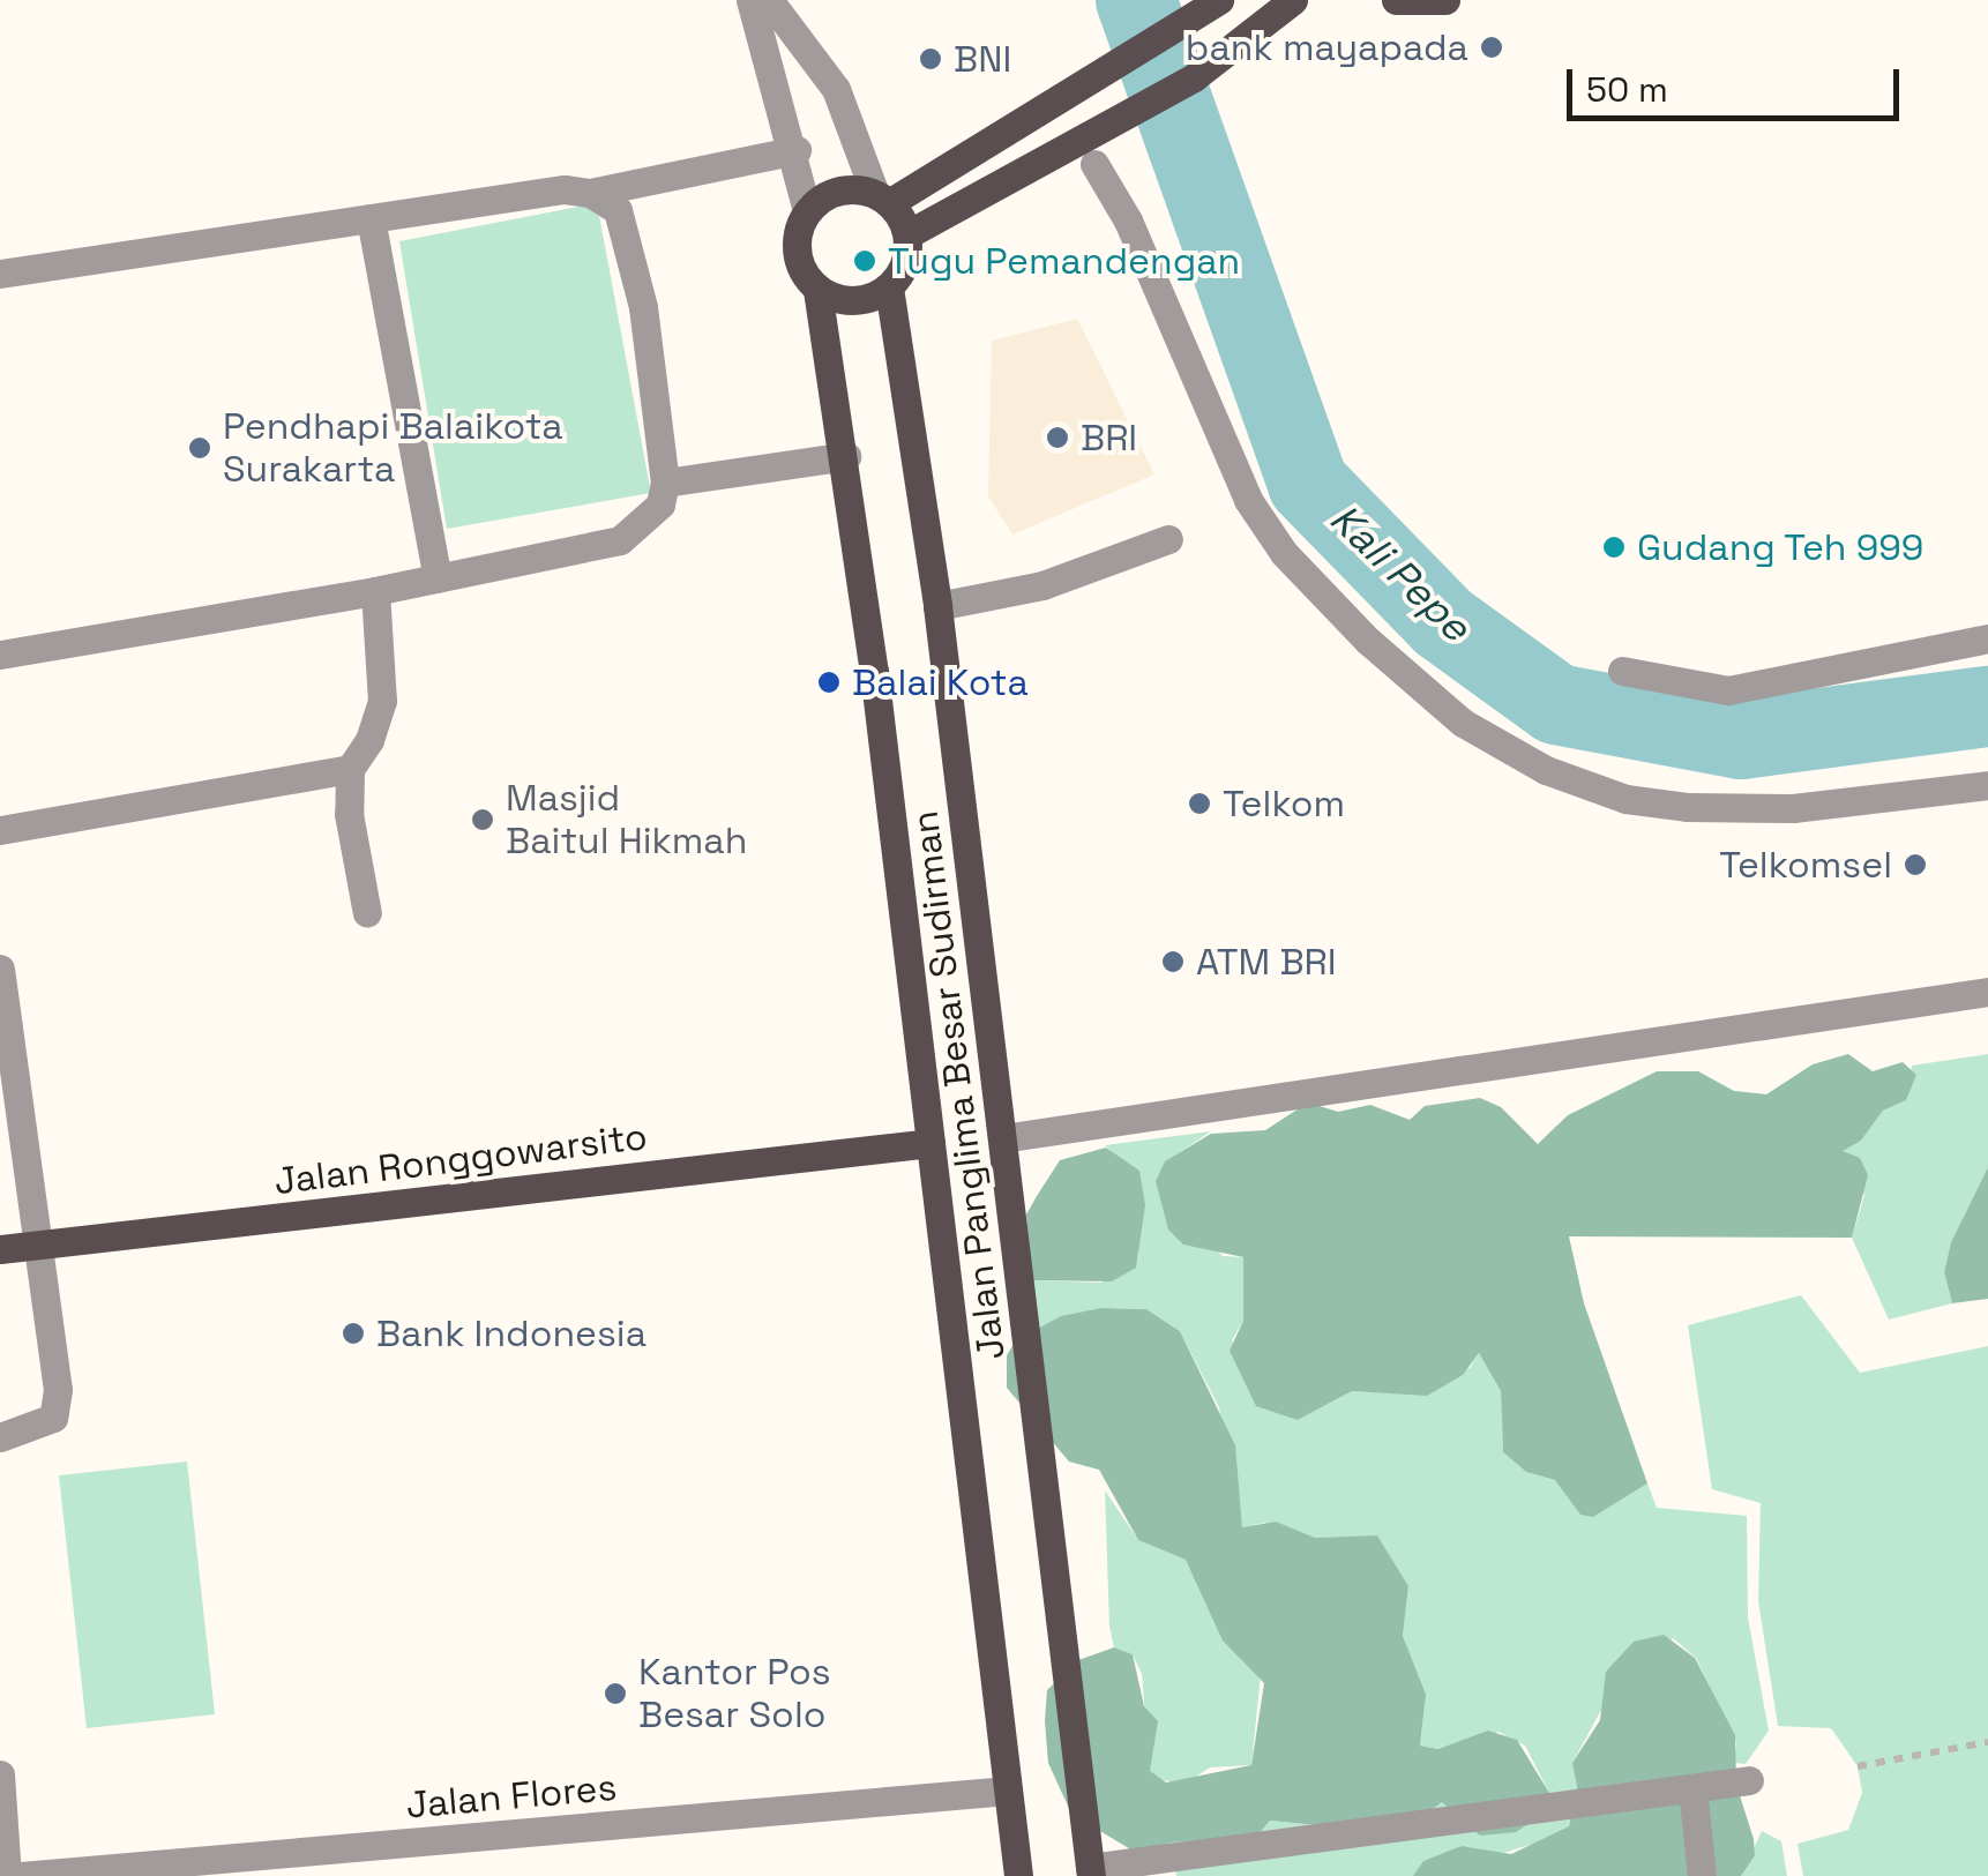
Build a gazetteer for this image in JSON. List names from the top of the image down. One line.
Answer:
{"streets":{"main road":["Jalan Panglima Besar Sudirman","Jalan Ronggowarsito"],"street":["Jalan Flores"]},"crossings":[["Jalan Panglima Besar Sudirman","Jalan Ronggowarsito"],["Jalan Panglima Besar Sudirman","Jalan Flores"]],"water":["Kali Pepe"],"places":["bank mayapada","BNI","Tugu Pemandengan","BRI","Pendhapi Balaikota Surakarta","Gudang Teh 999","Balai Kota","Telkom","Masjid Baitul Hikmah","Telkomsel","ATM BRI","Bank Indonesia","Kantor Pos Besar Solo"],"scale_bar":"50 m"}
